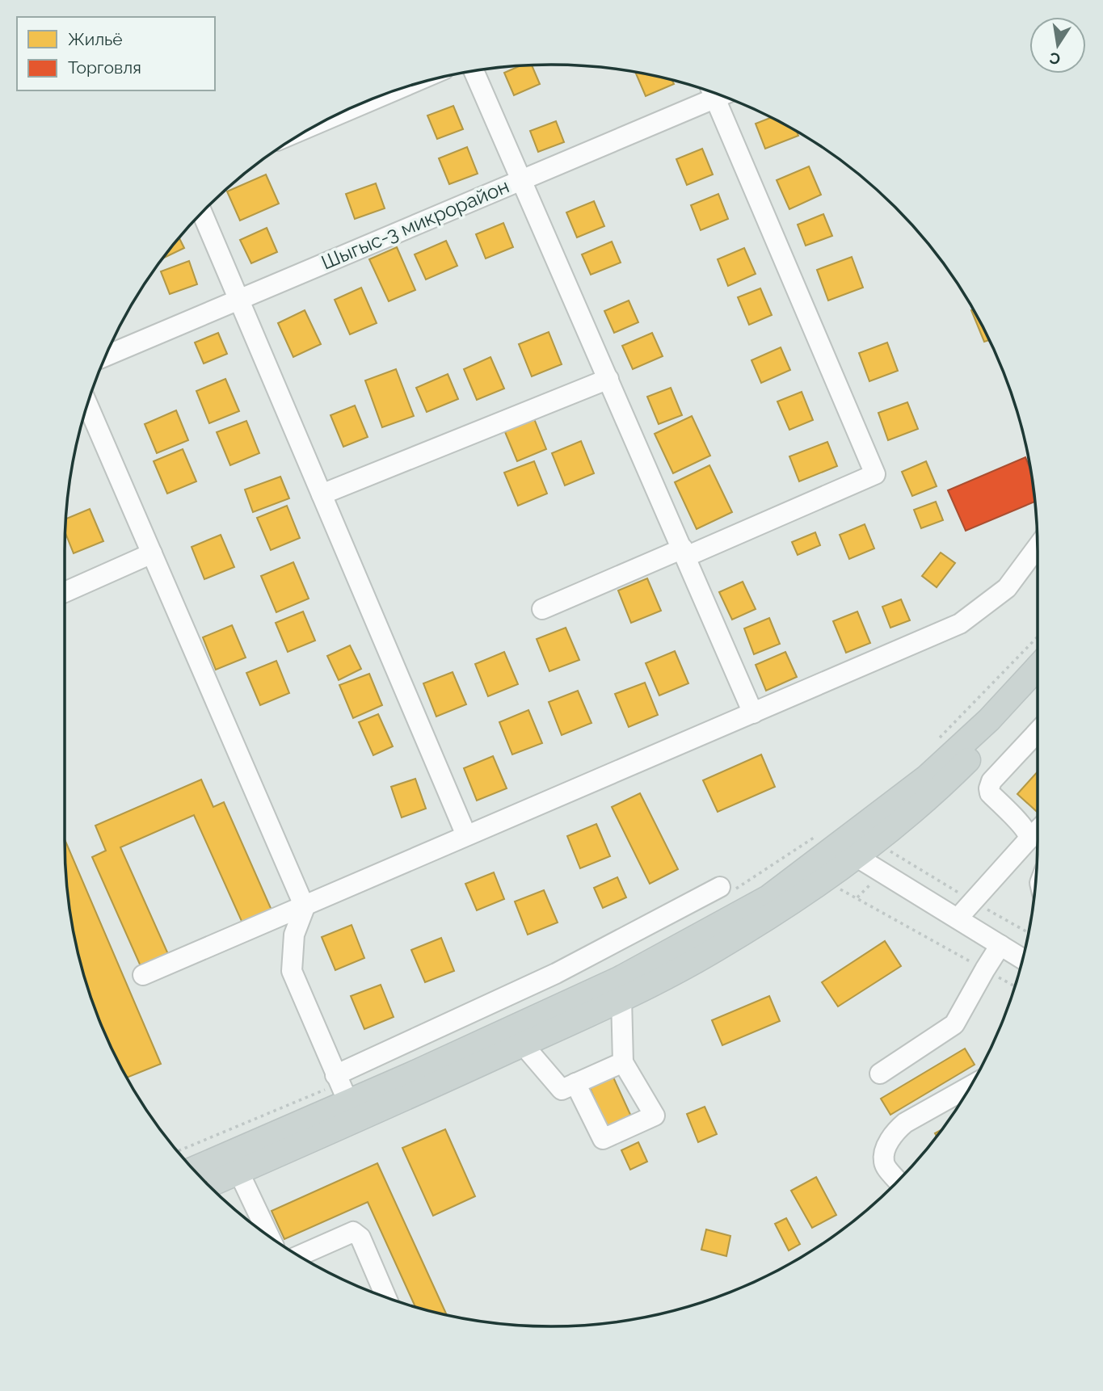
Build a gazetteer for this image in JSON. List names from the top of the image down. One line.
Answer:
{"streets":{"street":["Шыгыс-3 микрорайон"]},"legend":["Жильё","Торговля"],"north":"bottom"}
